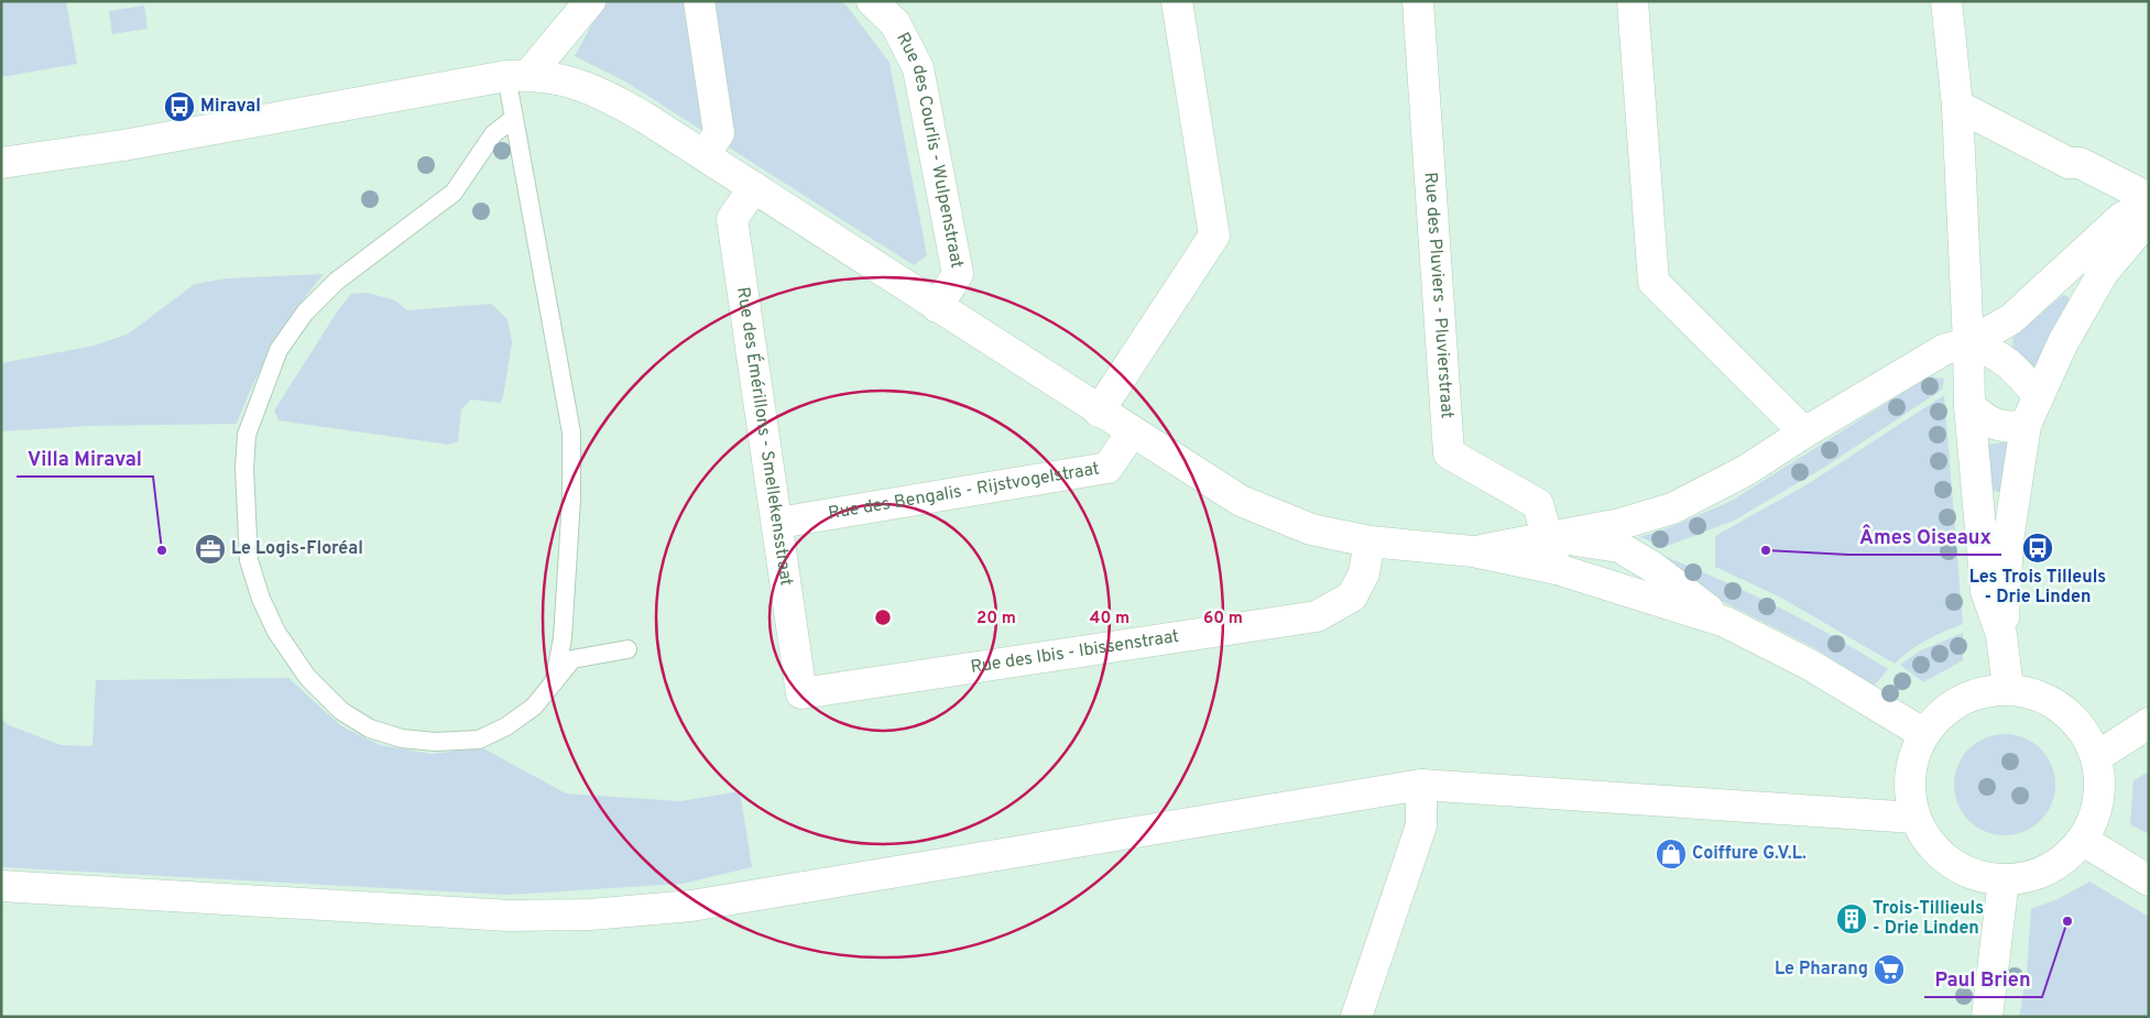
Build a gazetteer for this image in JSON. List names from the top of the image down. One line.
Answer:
{"streets":{"street":["Rue des Courlis - Wulpenstraat","Rue des Pluviers - Pluvierstraat","Rue des Émérillons - Smellekensstraat","Rue des Bengalis - Rijstvogelstraat","Rue des Ibis - Ibissenstraat"]},"crossings":[["Rue des Émérillons - Smellekensstraat","Rue des Bengalis - Rijstvogelstraat"],["Rue des Émérillons - Smellekensstraat","Rue des Ibis - Ibissenstraat"]],"places":{"bus stop":["Miraval","Les Trois Tilleuls - Drie Linden"],"office":["Le Logis-Floréal"],"other":["Villa Miraval","Âmes Oiseaux","Paul Brien"],"shop":["Coiffure G.V.L."],"building":["Trois-Tillieuls - Drie Linden"],"supermarket":["Le Pharang"]},"rings":["20 m","40 m","60 m"]}
